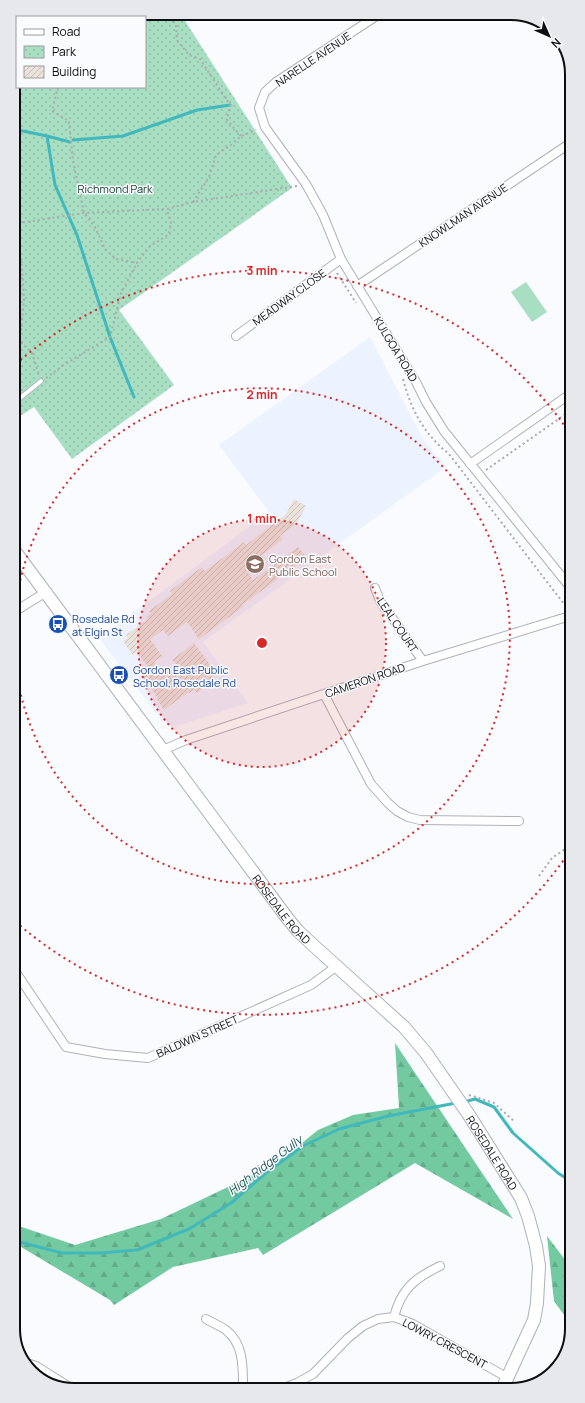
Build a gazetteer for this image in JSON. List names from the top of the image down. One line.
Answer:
{"streets":{"street":["NARELLE AVENUE","KNOWLMAN AVENUE","MEADWAY CLOSE","KULGOA ROAD","LEAL COURT","CAMERON ROAD","ROSEDALE ROAD","BALDWIN STREET","LOWRY CRESCENT"]},"crossings":[["NARELLE AVENUE","KULGOA ROAD"],["KNOWLMAN AVENUE","KULGOA ROAD"],["MEADWAY CLOSE","KULGOA ROAD"],["LEAL COURT","CAMERON ROAD"],["CAMERON ROAD","ROSEDALE ROAD"],["ROSEDALE ROAD","BALDWIN STREET"],["ROSEDALE ROAD","LOWRY CRESCENT"]],"water":["High Ridge Gully"],"parks":["Richmond Park"],"places":{"school or university":["Gordon East Public School"],"bus stop":["Rosedale Rd at Elgin St","Gordon East Public School, Rosedale Rd"]},"legend":["Road","Park","Building"],"north":"bottom right","rings":["3 min","2 min","1 min"]}
